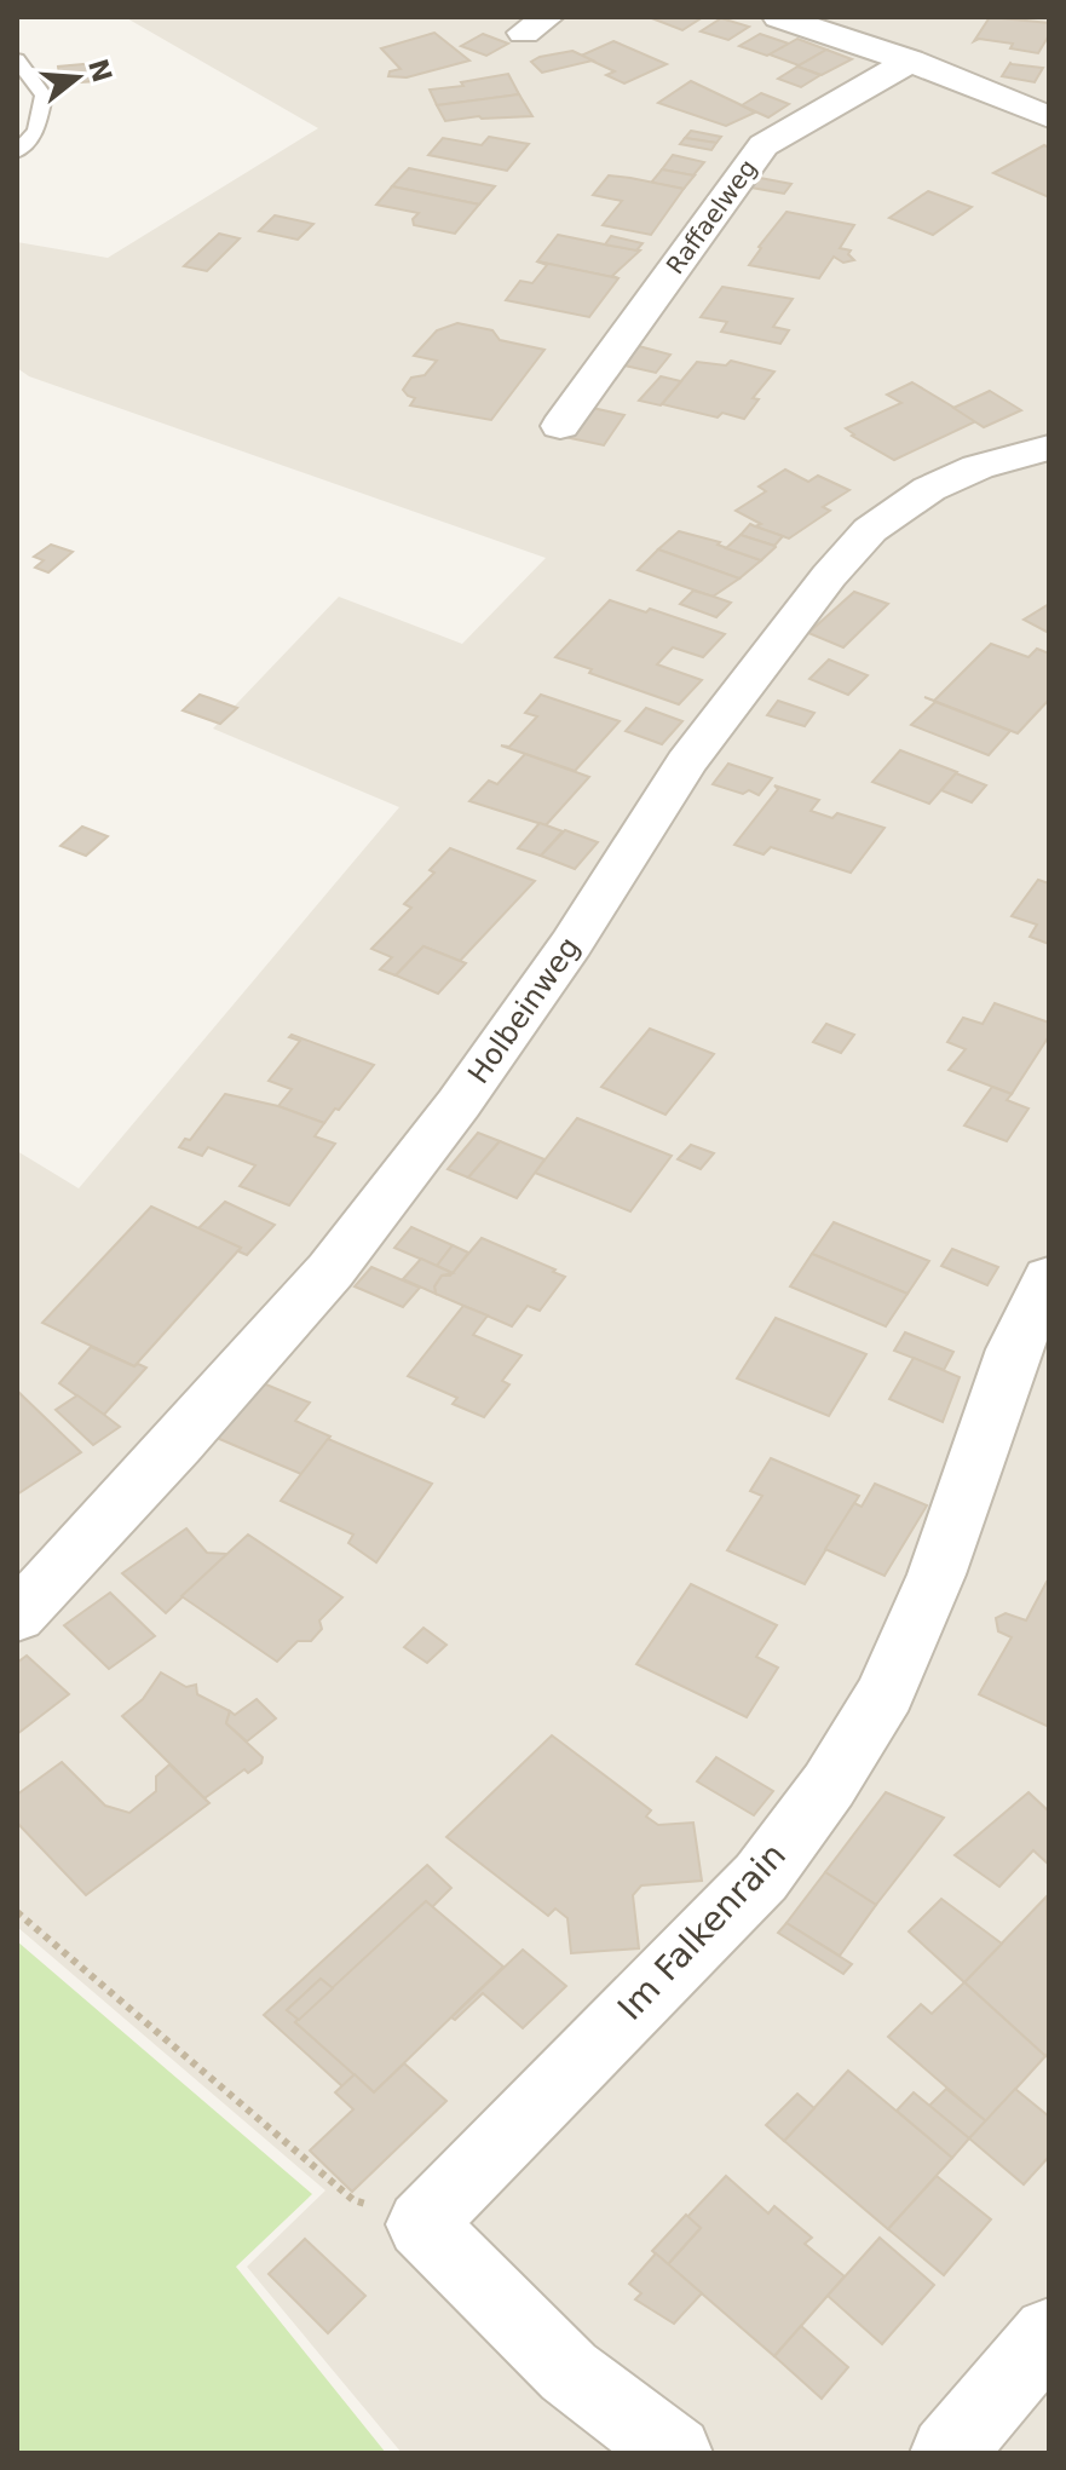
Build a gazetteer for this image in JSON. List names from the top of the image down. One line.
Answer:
{"streets":{"street":["Raffaelweg","Holbeinweg","Im Falkenrain"]},"north":"right"}
